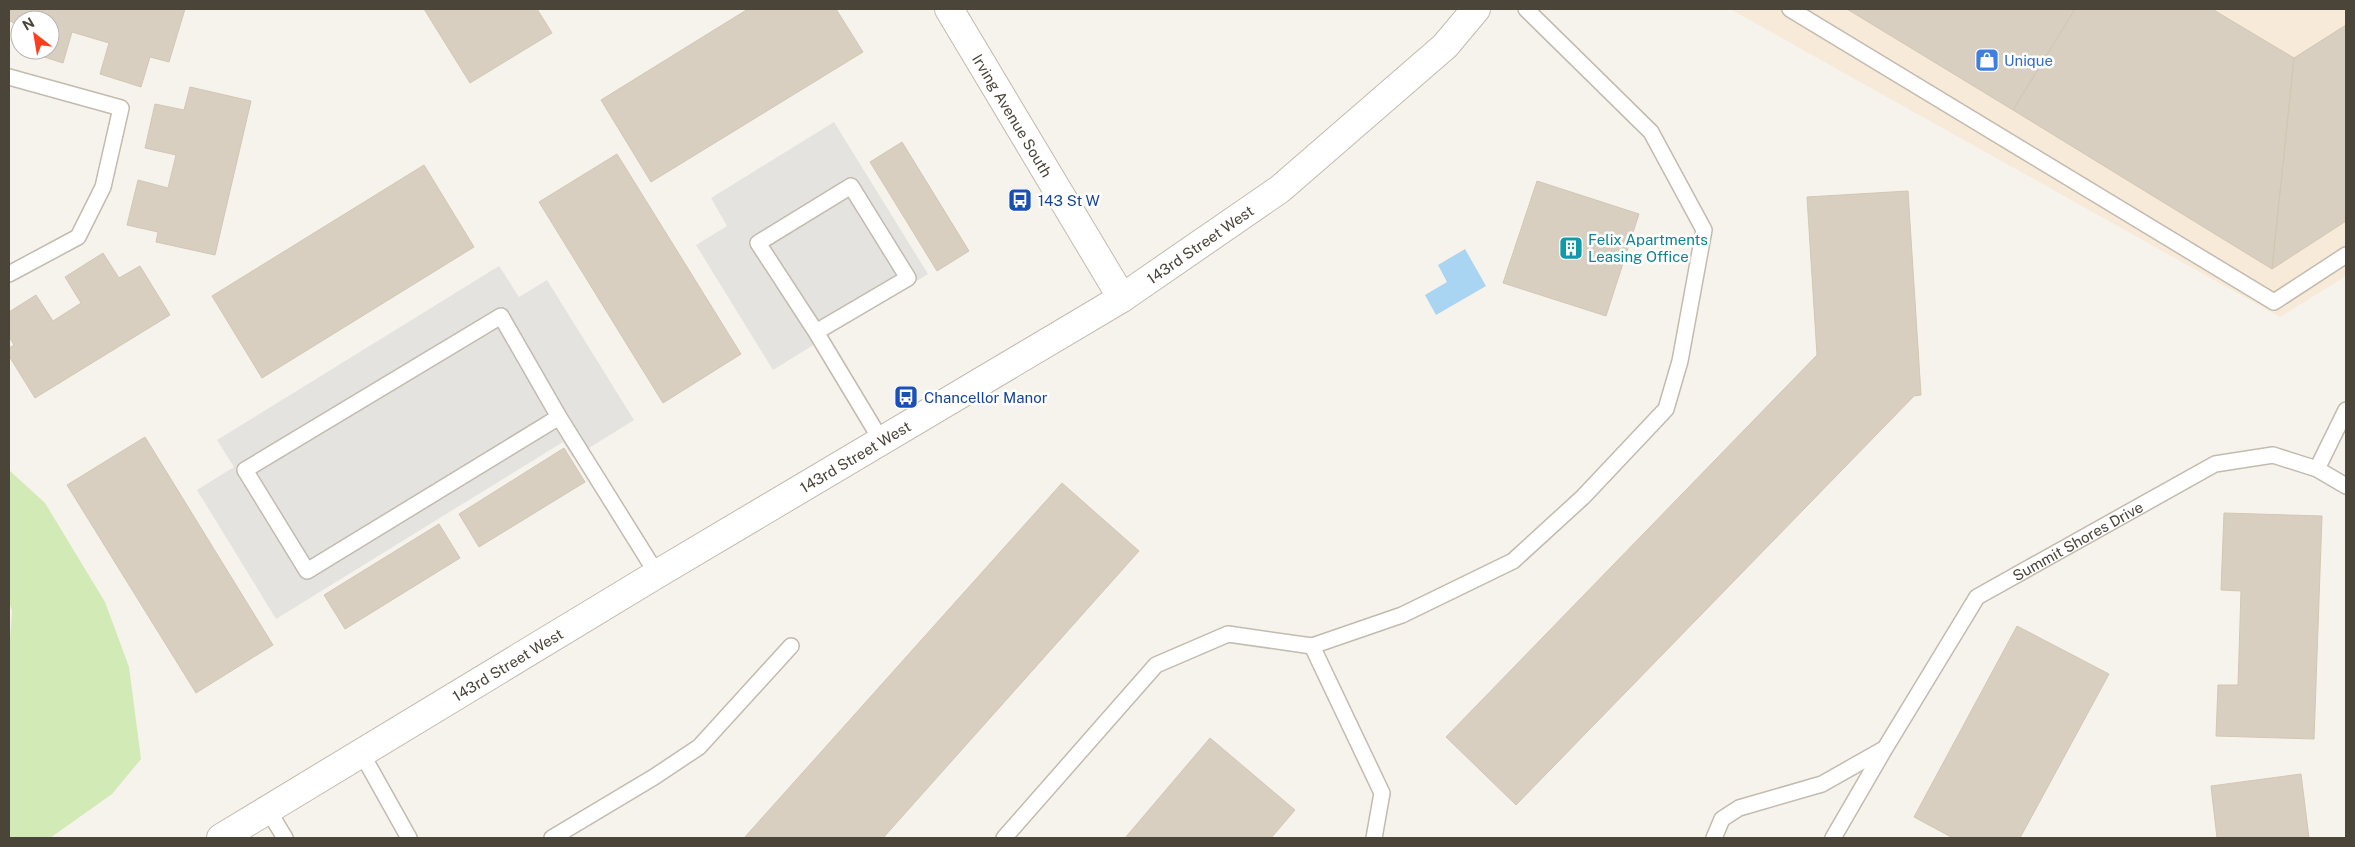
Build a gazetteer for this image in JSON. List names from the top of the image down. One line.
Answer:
{"streets":{"street":["Irving Avenue South","143rd Street West"],"lane":["Summit Shores Drive"]},"crossings":[["Irving Avenue South","143rd Street West"]],"places":{"shop":["Unique"],"bus stop":["143 St W","Chancellor Manor"],"building":["Felix Apartments Leasing Office"]},"north":"top left"}
